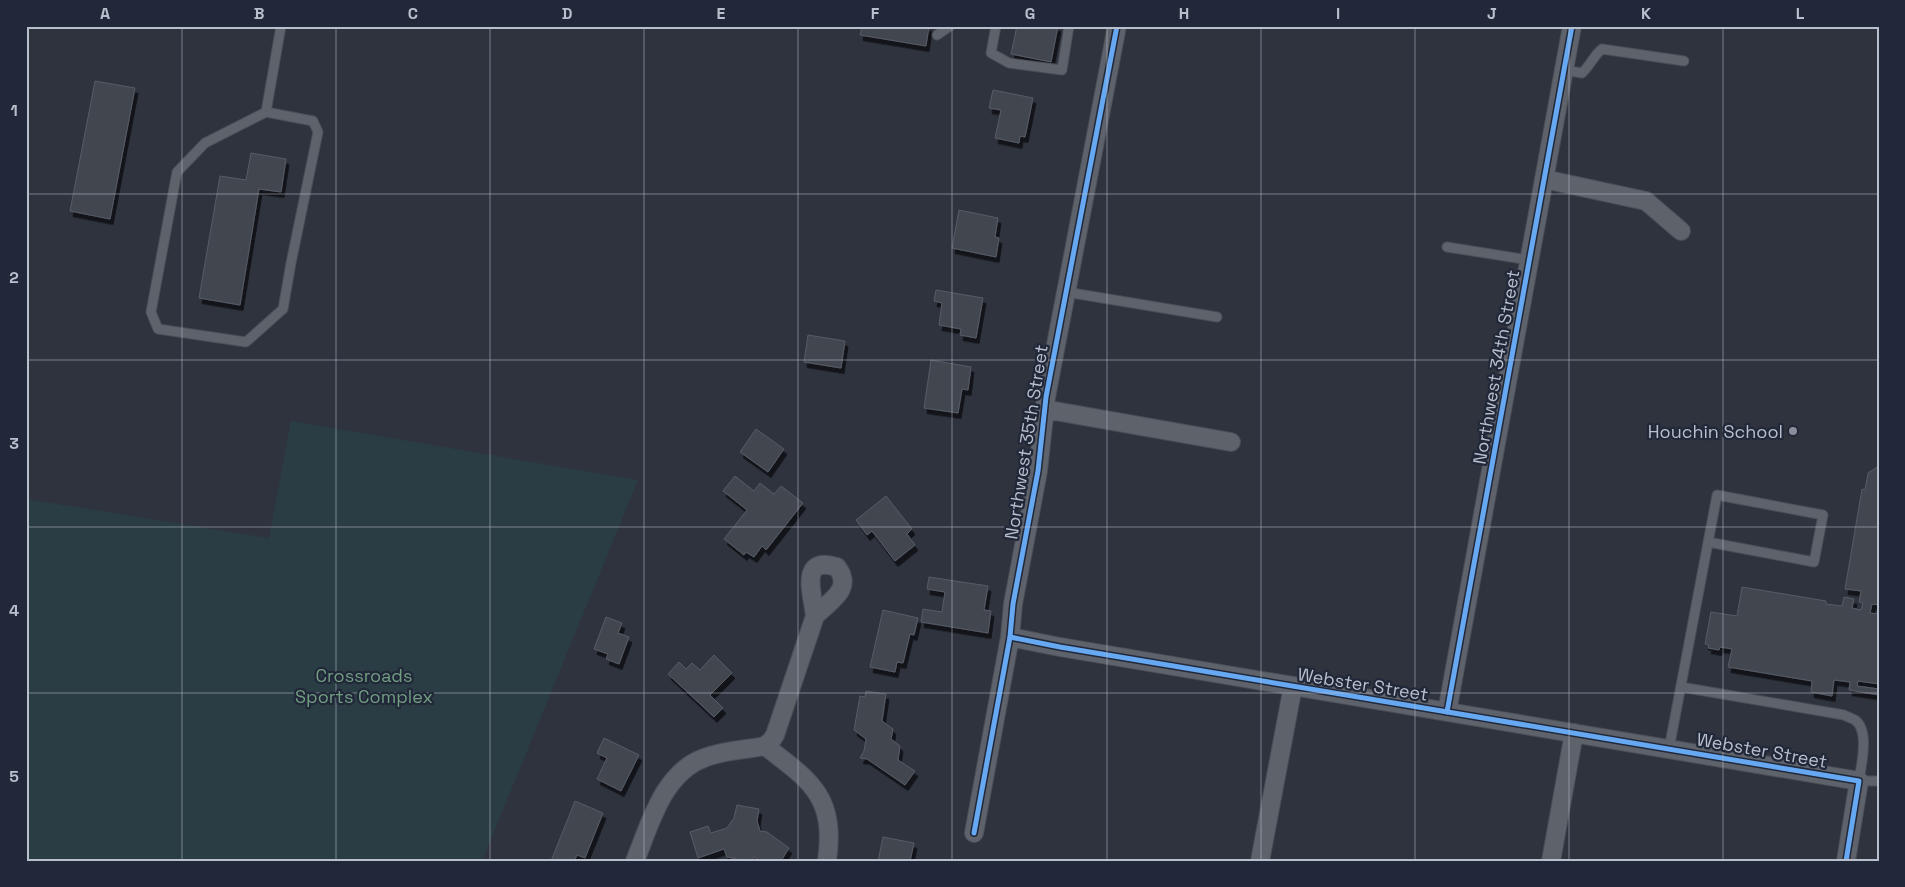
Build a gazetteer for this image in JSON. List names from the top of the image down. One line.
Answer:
{"streets":{"street":["Northwest 34th Street","Northwest 35th Street","Webster Street"]},"crossings":[["Northwest 34th Street","Webster Street"],["Northwest 35th Street","Webster Street"]],"parks":["Crossroads Sports Complex"],"places":["Houchin School"],"grid":{"columns":["A","B","C","D","E","F","G","H","I","J","K","L"],"rows":["1","2","3","4","5"]}}
